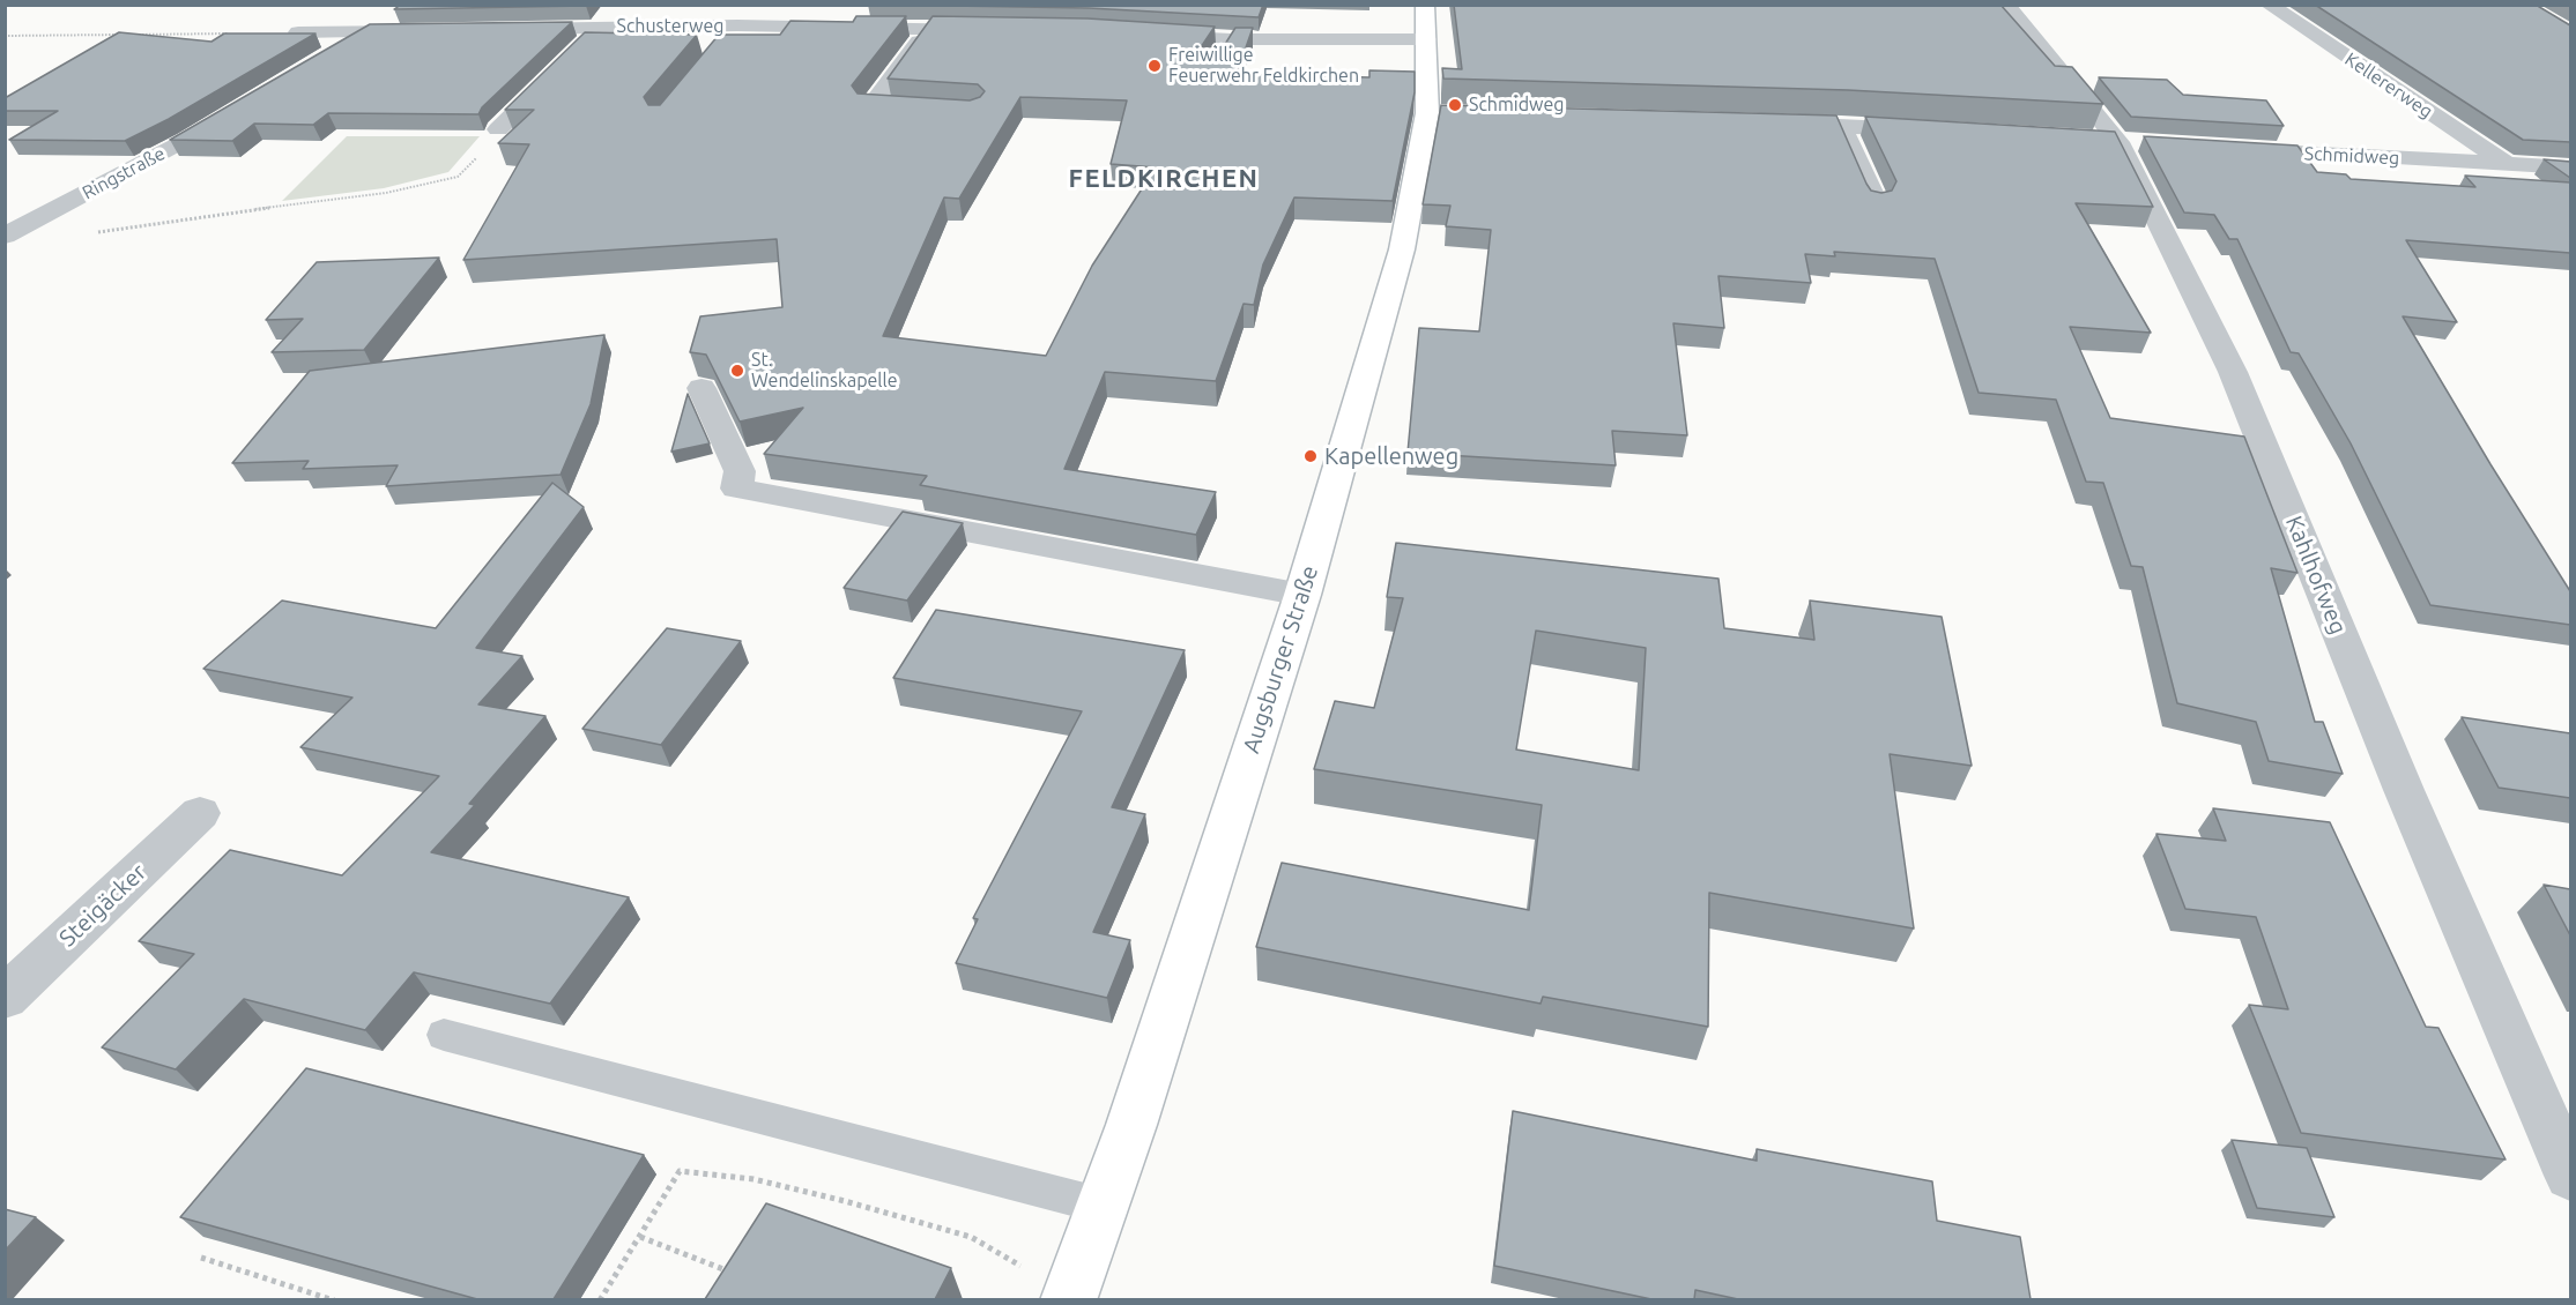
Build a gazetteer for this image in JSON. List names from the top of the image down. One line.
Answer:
{"streets":{"main road":["Augsburger Straße"],"street":["Schusterweg","Kellererweg","Schmidweg","Ringstraße","Kahlhofweg","Steigäcker"]},"crossings":[["Kellererweg","Schmidweg"]],"districts":["FELDKIRCHEN"],"places":["Freiwillige Feuerwehr Feldkirchen","Schmidweg","St. Wendelinskapelle","Kapellenweg"]}
